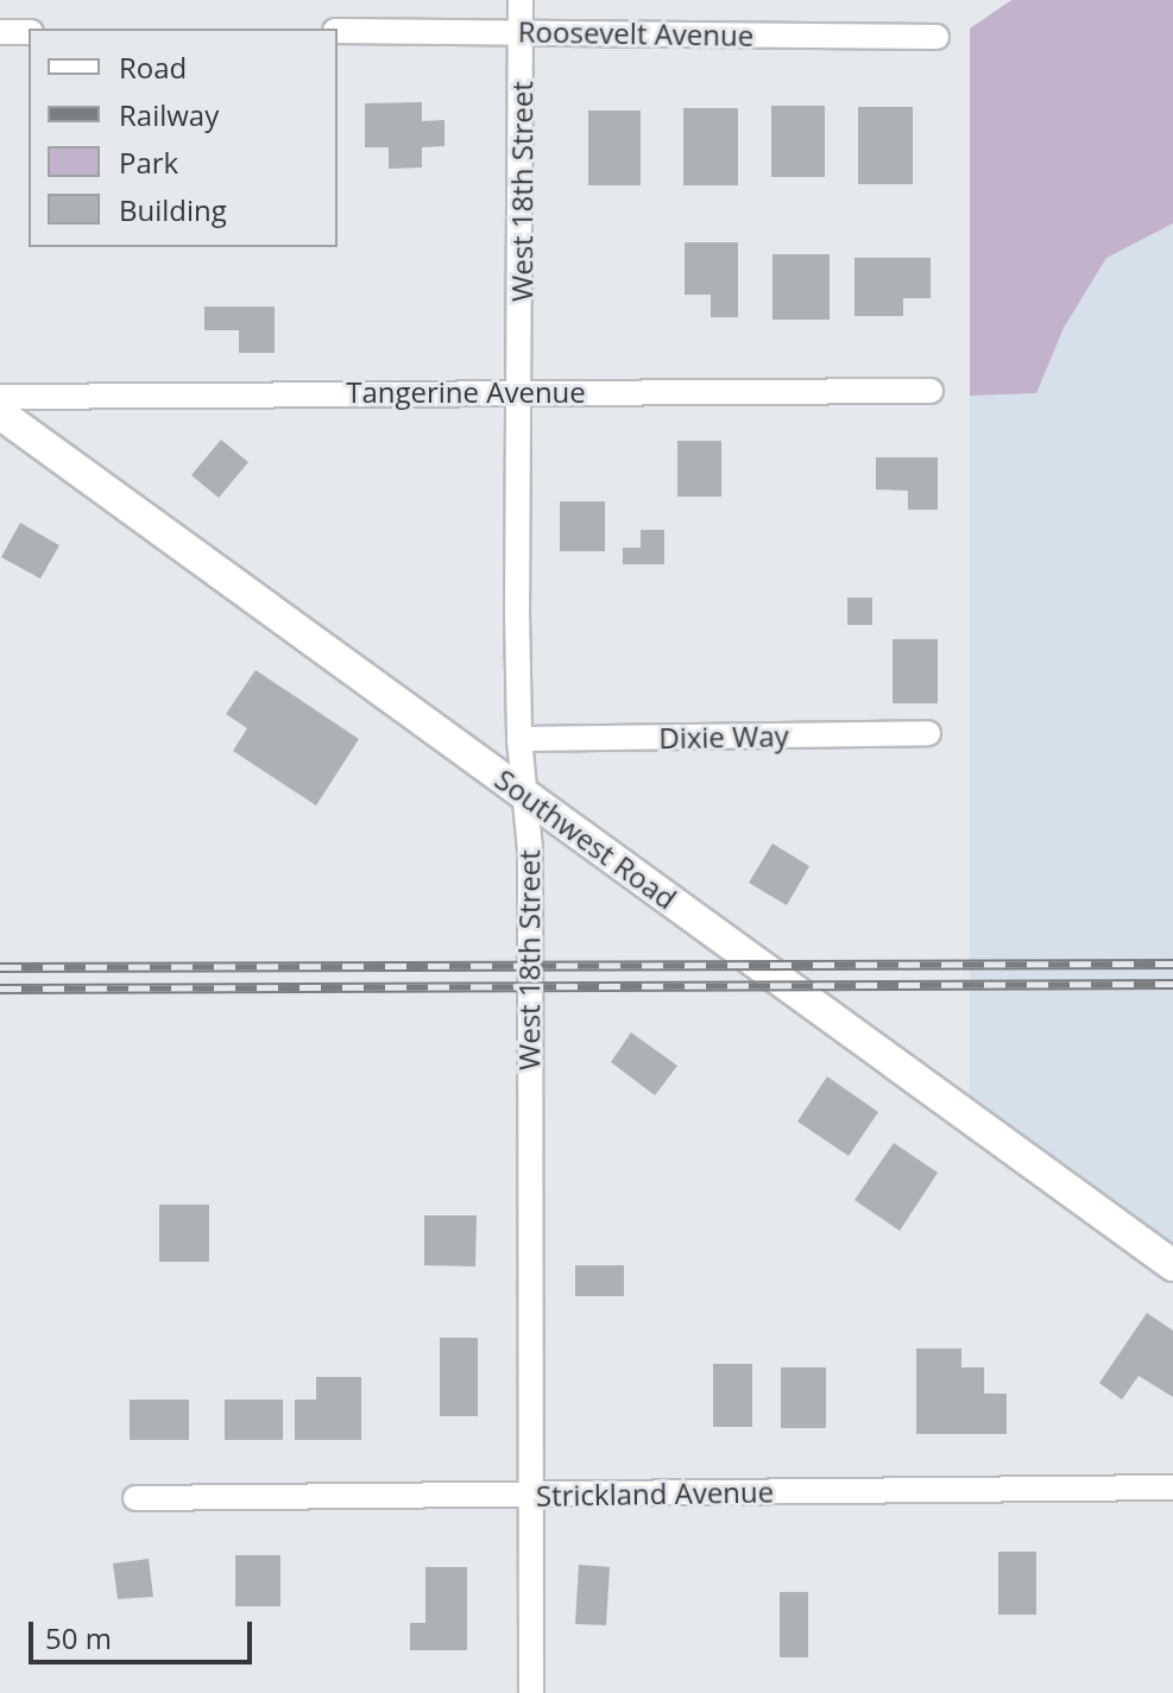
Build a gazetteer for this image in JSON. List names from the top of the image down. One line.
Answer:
{"streets":{"street":["Roosevelt Avenue","West 18th Street","Tangerine Avenue","Dixie Way","Southwest Road","Strickland Avenue"]},"crossings":[["Roosevelt Avenue","West 18th Street"],["West 18th Street","Tangerine Avenue"],["West 18th Street","Dixie Way"],["West 18th Street","Southwest Road"],["West 18th Street","Strickland Avenue"]],"legend":["Road","Railway","Park","Building"],"scale_bar":"50 m"}
